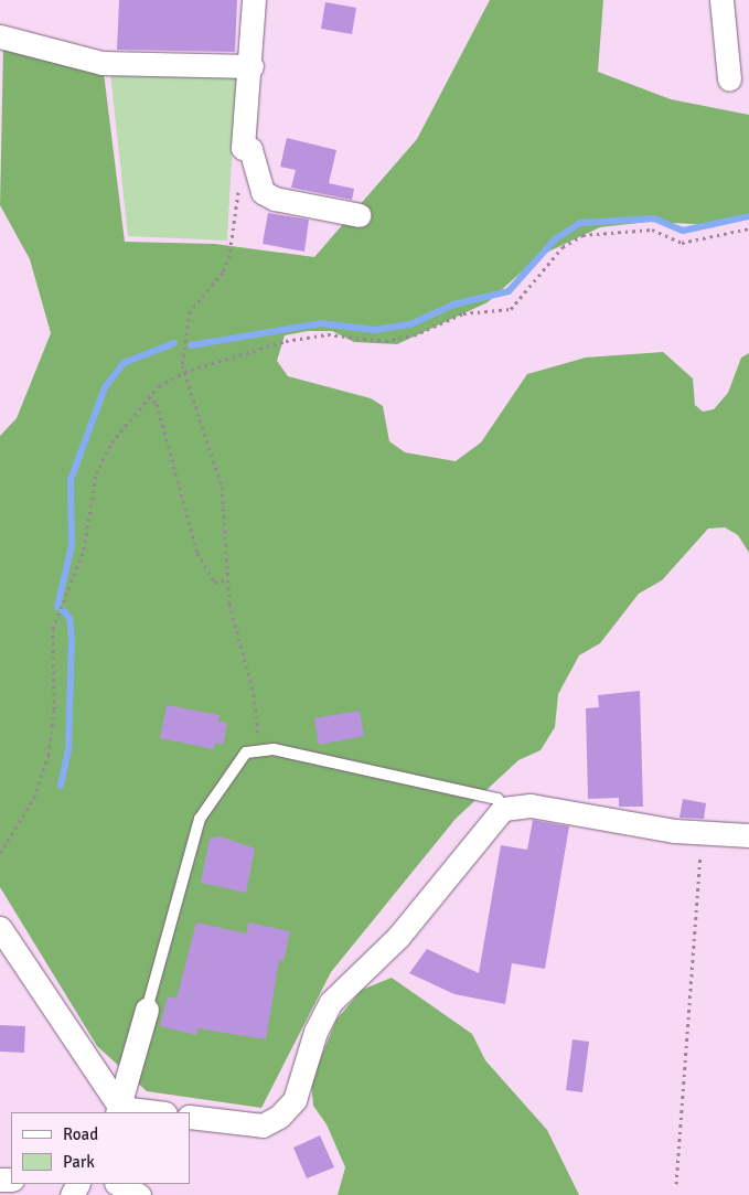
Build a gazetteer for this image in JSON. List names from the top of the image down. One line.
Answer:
{"legend":["Road","Park"]}
